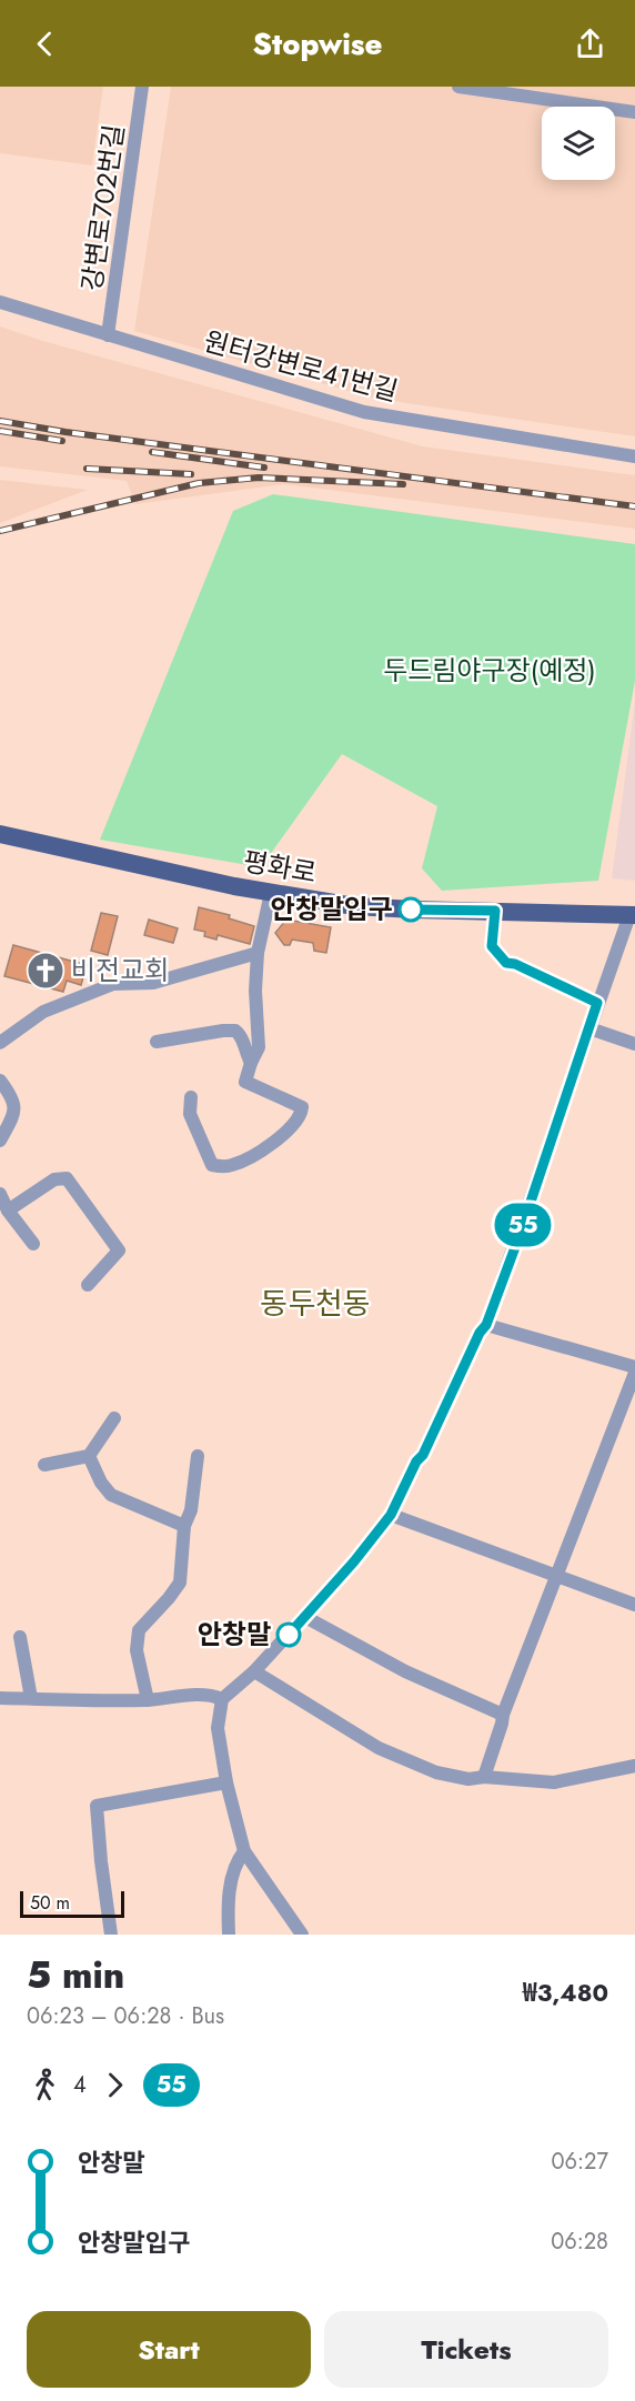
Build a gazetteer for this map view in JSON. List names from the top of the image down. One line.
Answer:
{"streets":{"main road":["평화로"],"street":["강변로702번길","원터강변로41번길"]},"crossings":[["강변로702번길","원터강변로41번길"]],"districts":["동두천동"],"parks":["두드림야구장(예정)"],"places":{"other":["안창말입구","안창말"],"church":["비전교회"]},"lines":["bus line 55"],"scale_bar":"50 m","page":{"header":"Stopwise","on_map":"55","scale":"50 m","heading":["5 min","06:23 – 06:28 · Bus","₩3,480"],"legs":["4","55"],"list":[{"name":"안창말","value":"06:27"},{"name":"안창말입구","value":"06:28"}],"buttons":["Start","Tickets"]}}
